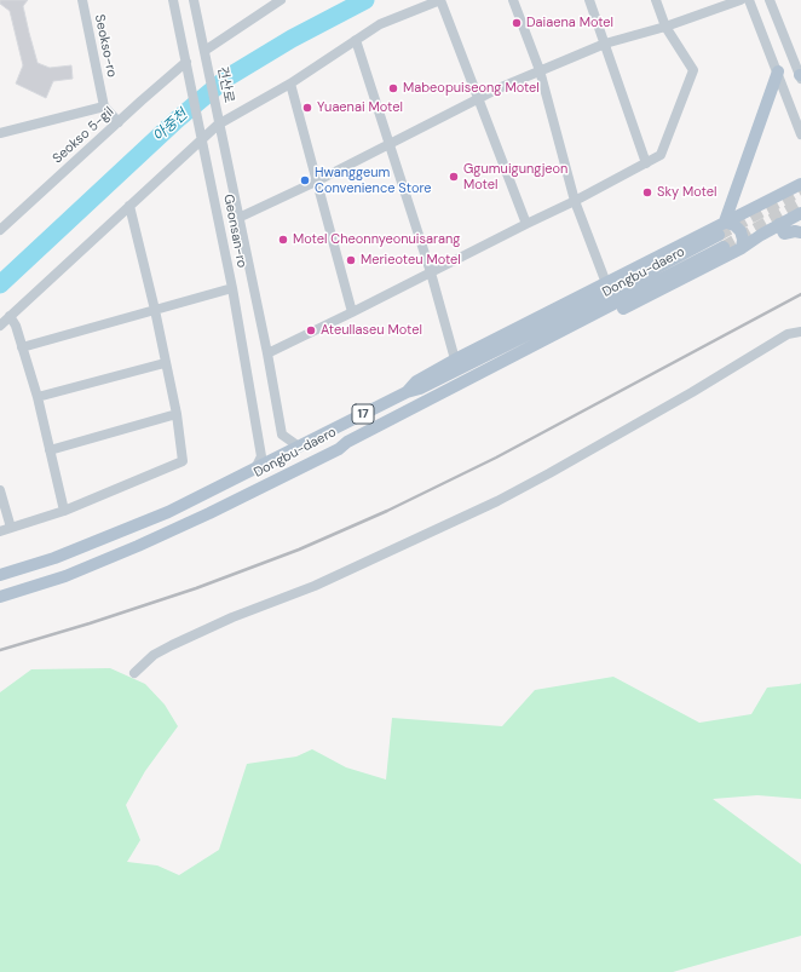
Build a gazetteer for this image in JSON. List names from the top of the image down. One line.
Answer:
{"streets":{"main road":["Dongbu-daero","17"],"street":["Seokso-ro","건산로","Seokso 5-gil","Geonsan-ro"]},"crossings":[["건산로","Geonsan-ro"],["Seokso 5-gil","Geonsan-ro"],["Geonsan-ro","Dongbu-daero"]],"water":["아중천"],"places":["Daiaena Motel","Mabeopuiseong Motel","Yuaenai Motel","Ggumuigungjeon Motel","Hwanggeum Convenience Store","Sky Motel","Motel Cheonnyeonuisarang","Merieoteu Motel","Ateullaseu Motel"]}
